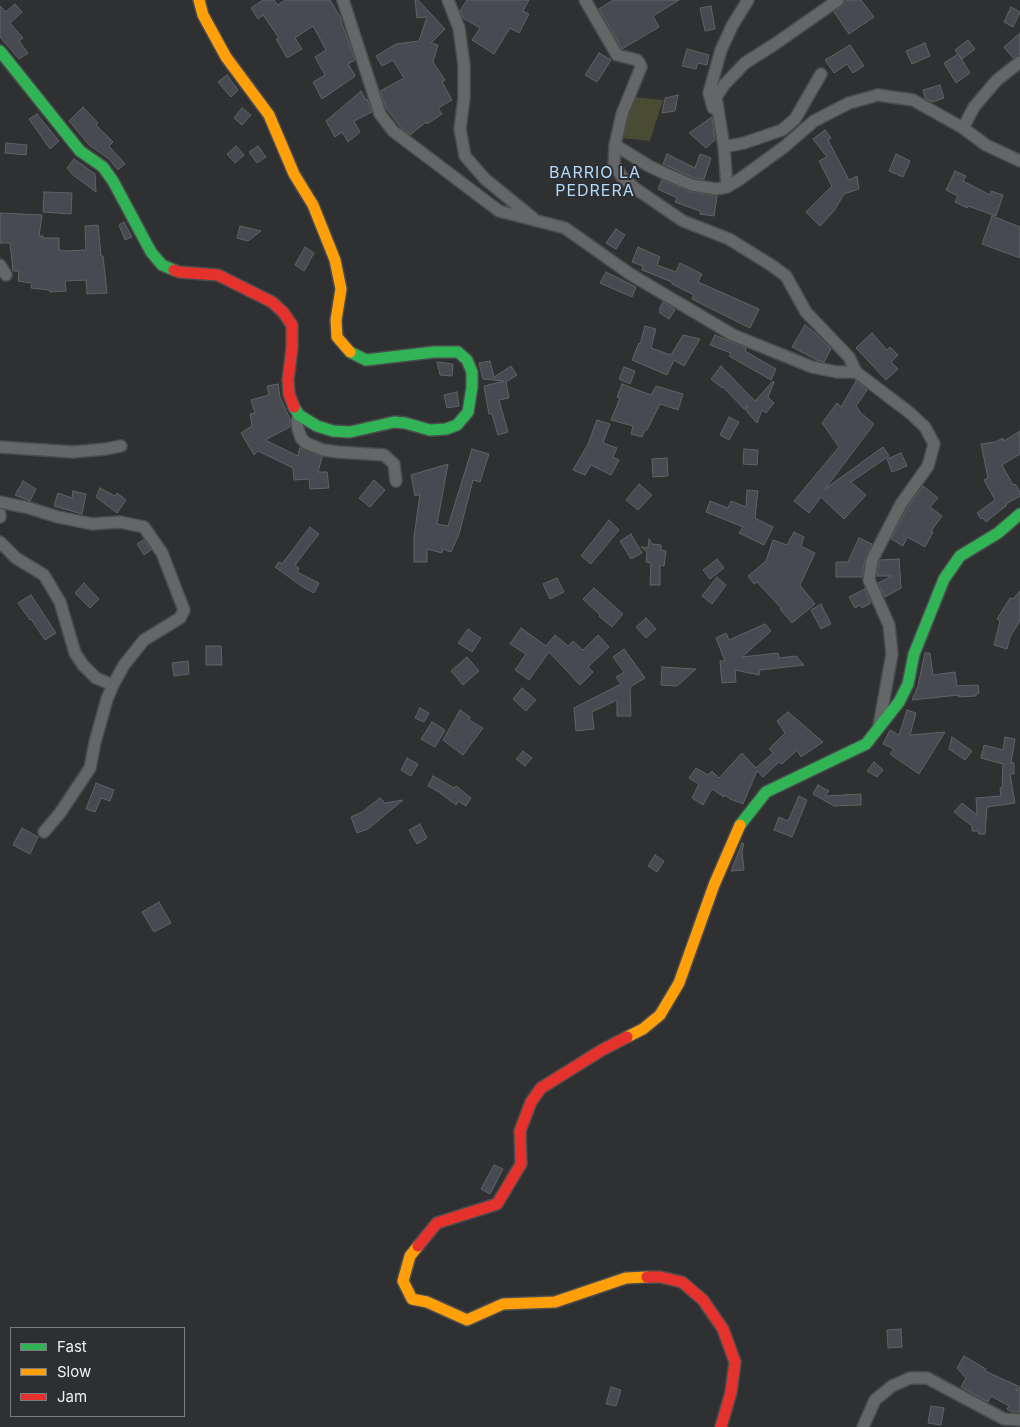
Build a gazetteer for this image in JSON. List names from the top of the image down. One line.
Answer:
{"districts":["BARRIO LA PEDRERA"],"legend":["Fast","Slow","Jam"]}
